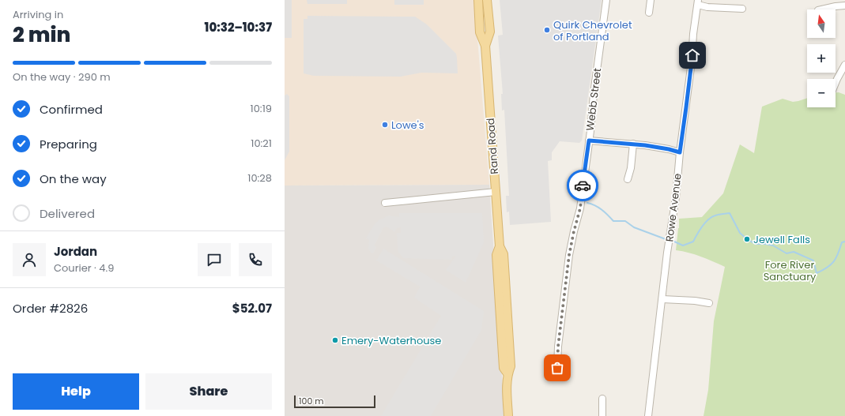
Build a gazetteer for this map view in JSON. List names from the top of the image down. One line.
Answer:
{"streets":{"main road":["Rand Road"],"street":["Webb Street","Rowe Avenue"]},"parks":["Fore River Sanctuary"],"places":["Quirk Chevrolet of Portland","Lowe's","Jewell Falls","Emery-Waterhouse"],"scale_bar":"100 m","north":"top","page":{"heading":["2 min","Arriving in","10:32–10:37"],"panel":["Jordan","Courier · 4.9","Order #2826","$52.07"],"map_buttons":["+","−"],"bar":"On the way · 290 m","list":[["Confirmed","10:19"],["Preparing","10:21"],["On the way","10:28"],"Delivered"],"buttons":["Help","Share"],"scale":"100 m"}}
